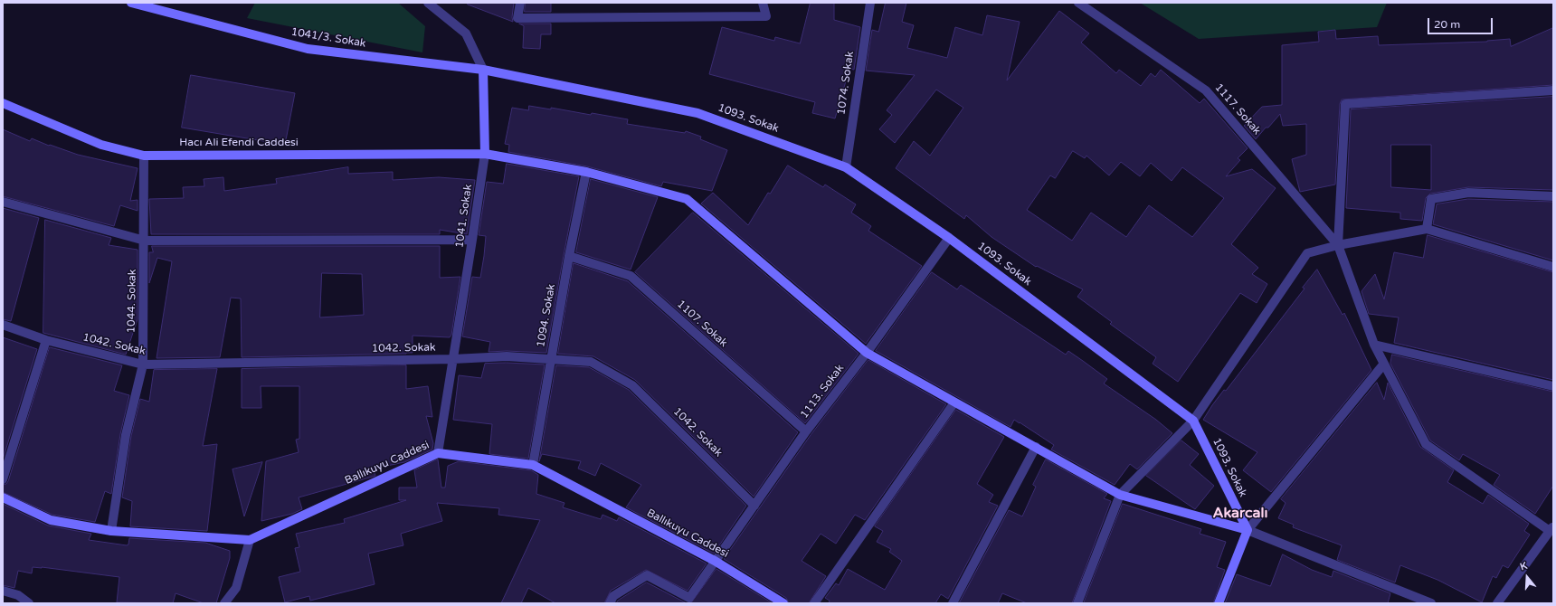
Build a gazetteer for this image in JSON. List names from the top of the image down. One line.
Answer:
{"streets":{"main road":["1041/3. Sokak","1093. Sokak","Hacı Ali Efendi Caddesi","1041. Sokak","Ballıkuyu Caddesi"],"street":["1074. Sokak","1117. Sokak","1044. Sokak","1094. Sokak","1107. Sokak","1042. Sokak","1113. Sokak"]},"crossings":[["1041/3. Sokak","1093. Sokak"],["1041/3. Sokak","1041. Sokak"],["1074. Sokak","1093. Sokak"],["1093. Sokak","1041. Sokak"],["1093. Sokak","1113. Sokak"],["Hacı Ali Efendi Caddesi","1041. Sokak"],["Hacı Ali Efendi Caddesi","1044. Sokak"],["1041. Sokak","1042. Sokak"],["1041. Sokak","Ballıkuyu Caddesi"],["1044. Sokak","1042. Sokak"],["1044. Sokak","Ballıkuyu Caddesi"],["1094. Sokak","1107. Sokak"],["1094. Sokak","1042. Sokak"],["1094. Sokak","Ballıkuyu Caddesi"],["1107. Sokak","1113. Sokak"],["1042. Sokak","1113. Sokak"],["1113. Sokak","Ballıkuyu Caddesi"]],"districts":["Akarcalı"],"scale_bar":"20 m","north":"top"}
